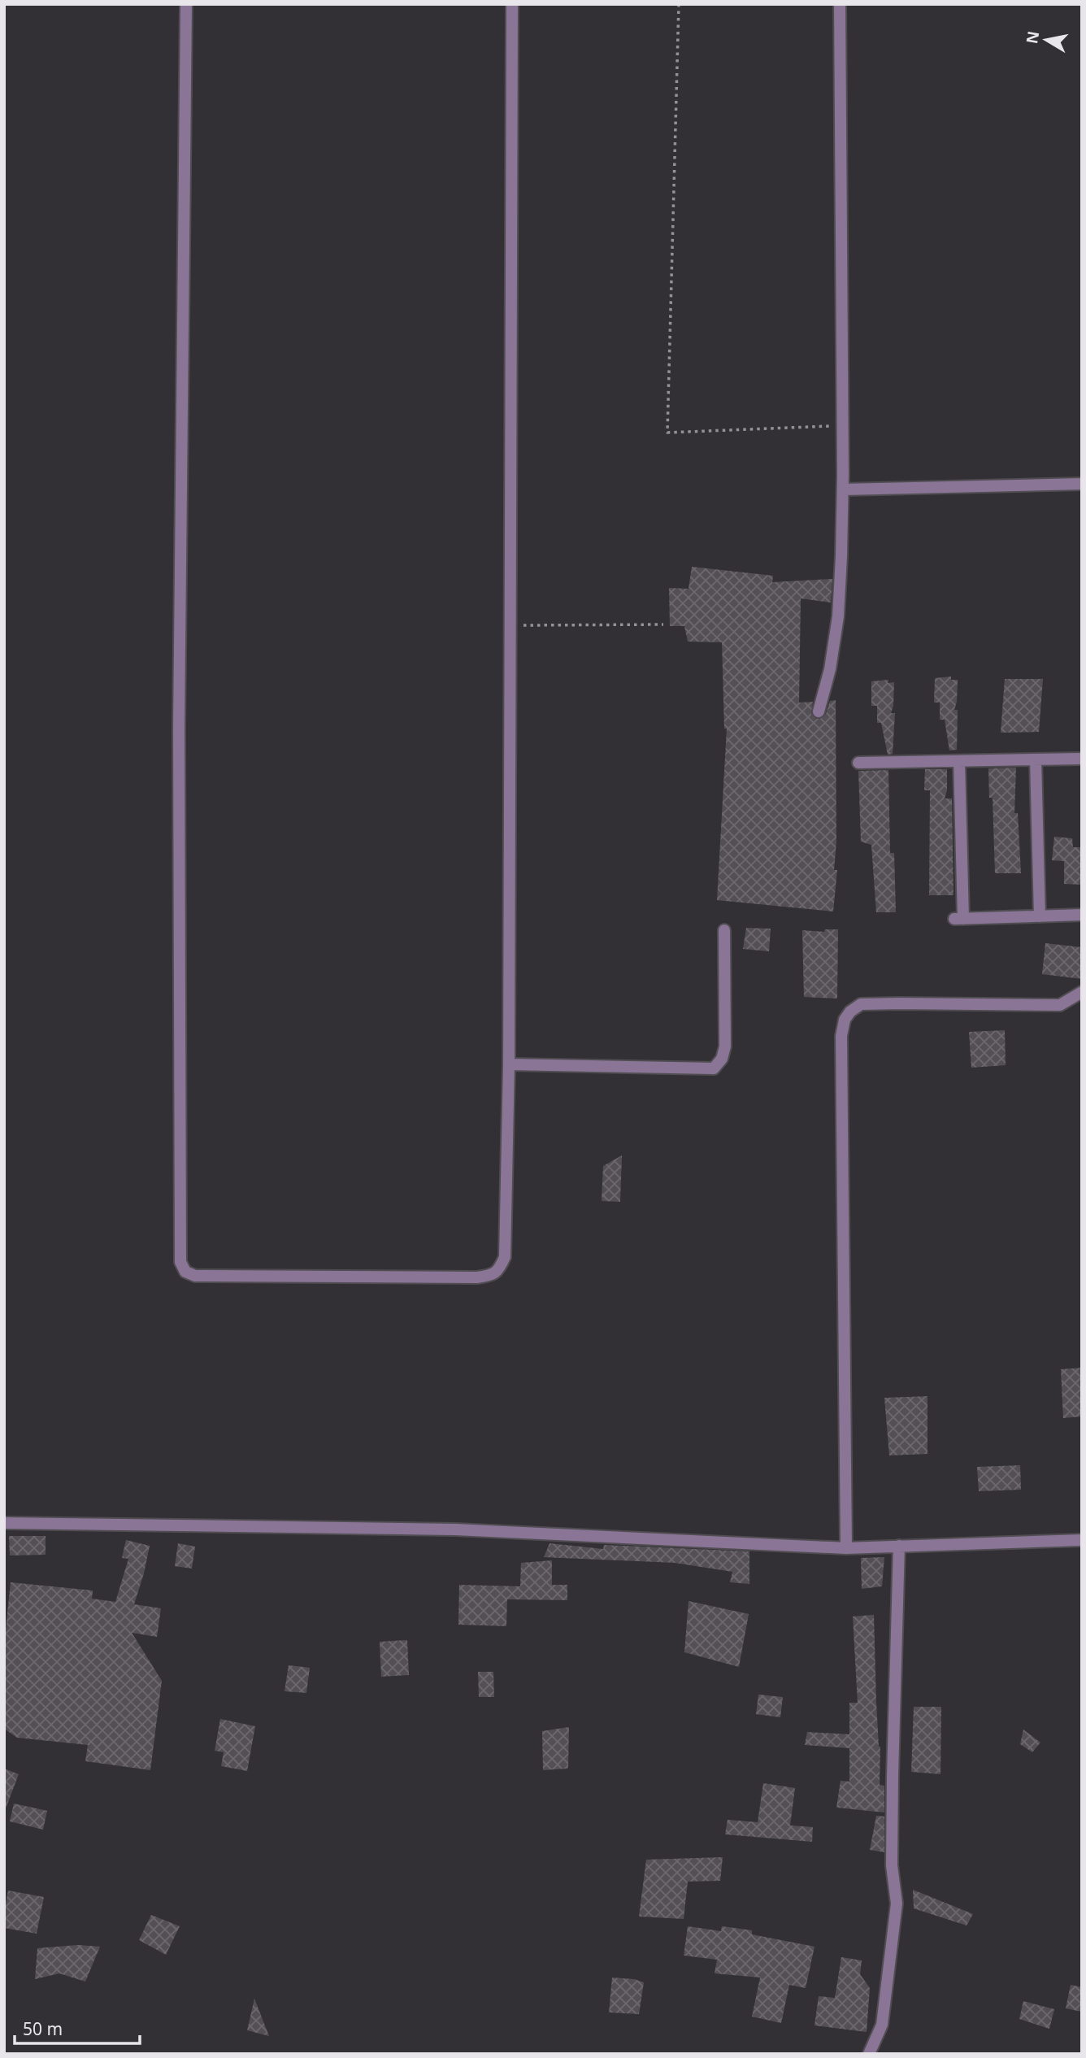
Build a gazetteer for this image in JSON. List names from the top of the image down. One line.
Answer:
{"scale_bar":"50 m","north":"left"}
